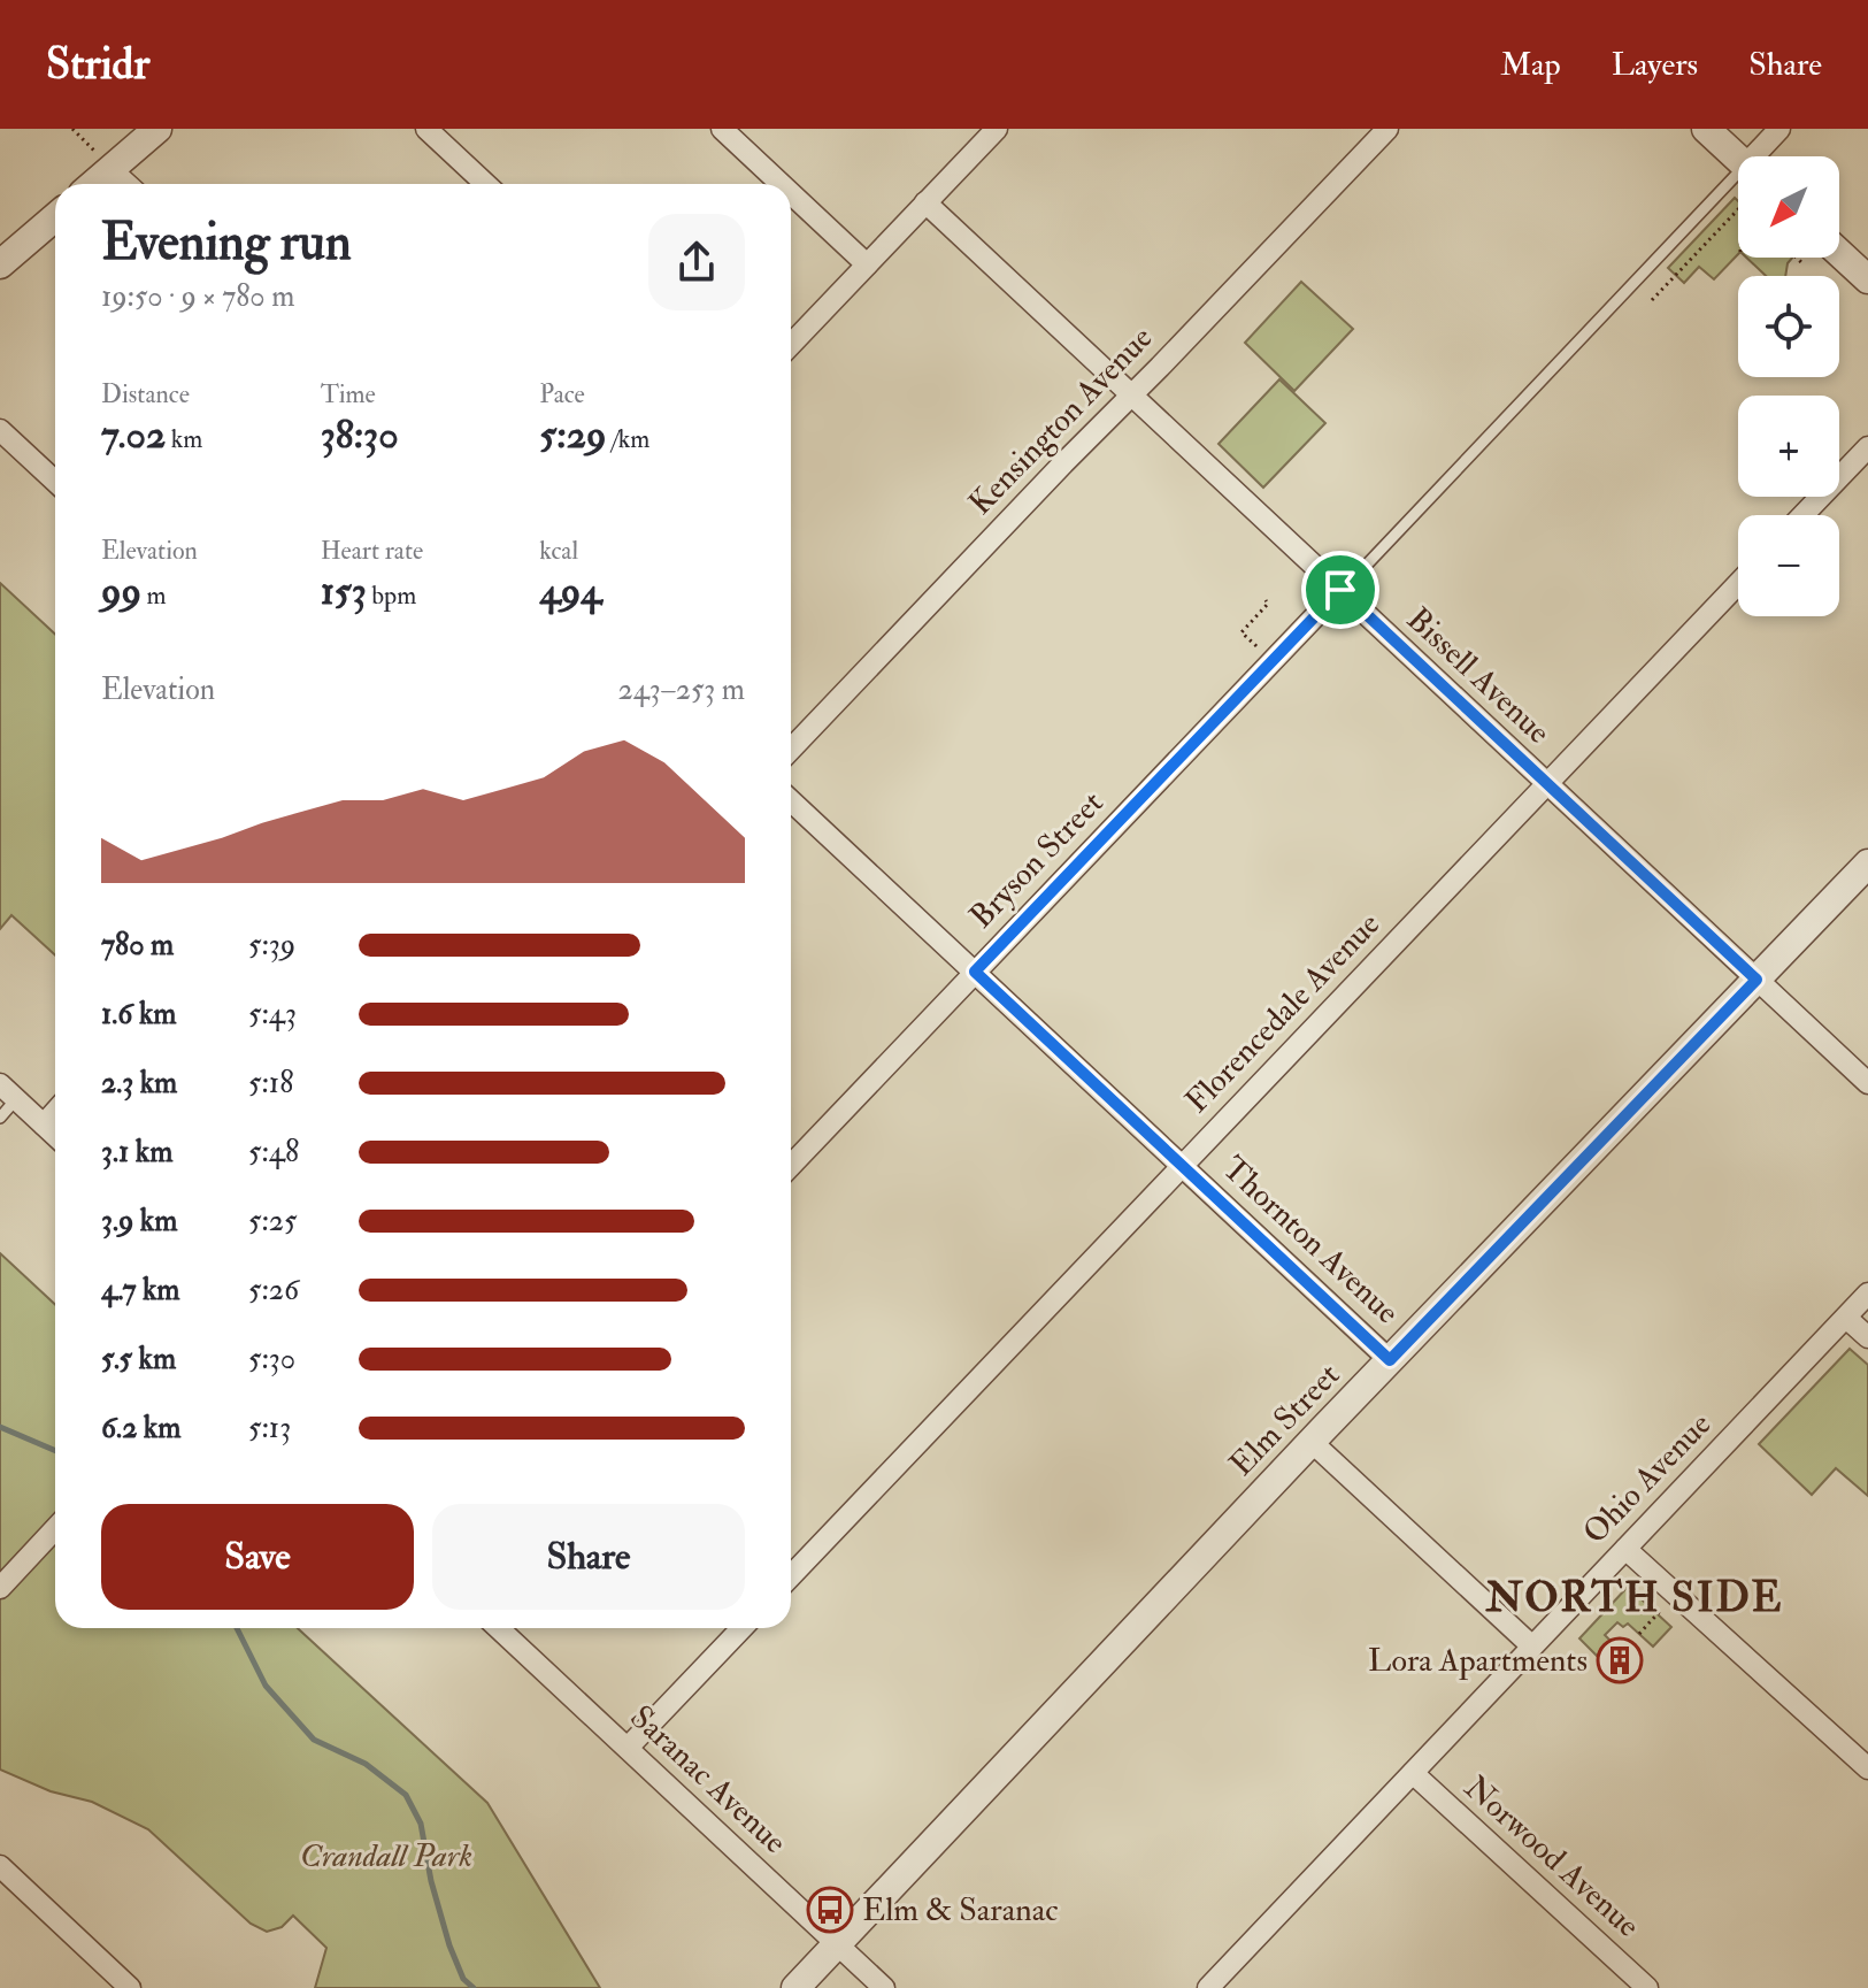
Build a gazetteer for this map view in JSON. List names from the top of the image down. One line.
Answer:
{"streets":{"street":["Kensington Avenue","Bissell Avenue","Bryson Street","Florencedale Avenue","Thornton Avenue","Elm Street","Ohio Avenue","Saranac Avenue","Norwood Avenue"]},"crossings":[["Kensington Avenue","Bissell Avenue"],["Bissell Avenue","Bryson Street"],["Bissell Avenue","Florencedale Avenue"],["Bissell Avenue","Elm Street"],["Bryson Street","Thornton Avenue"],["Florencedale Avenue","Thornton Avenue"],["Thornton Avenue","Elm Street"],["Elm Street","Saranac Avenue"],["Ohio Avenue","Norwood Avenue"]],"districts":["NORTH SIDE"],"parks":["Crandall Park"],"places":{"building":["Lora Apartments"],"bus stop":["Elm & Saranac"]},"north":"bottom left","page":{"header":"Stridr","nav":["Map","Layers","Share"],"map_buttons":["+","−"],"heading":["Evening run","19:50 · 9 × 780 m"],"stats":[["Distance","7.02 km"],["Time","38:30"],["Pace","5:29 /km"],["Elevation","99 m"],["Heart rate","153 bpm"],["kcal","494"]],"chart":["Elevation","243–253 m"],"list":[{"name":"780 m","note":"5:39"},{"name":"1.6 km","note":"5:43"},{"name":"2.3 km","note":"5:18"},{"name":"3.1 km","note":"5:48"},{"name":"3.9 km","note":"5:25"},{"name":"4.7 km","note":"5:26"},{"name":"5.5 km","note":"5:30"},{"name":"6.2 km","note":"5:13"}],"buttons":["Save","Share"]}}
